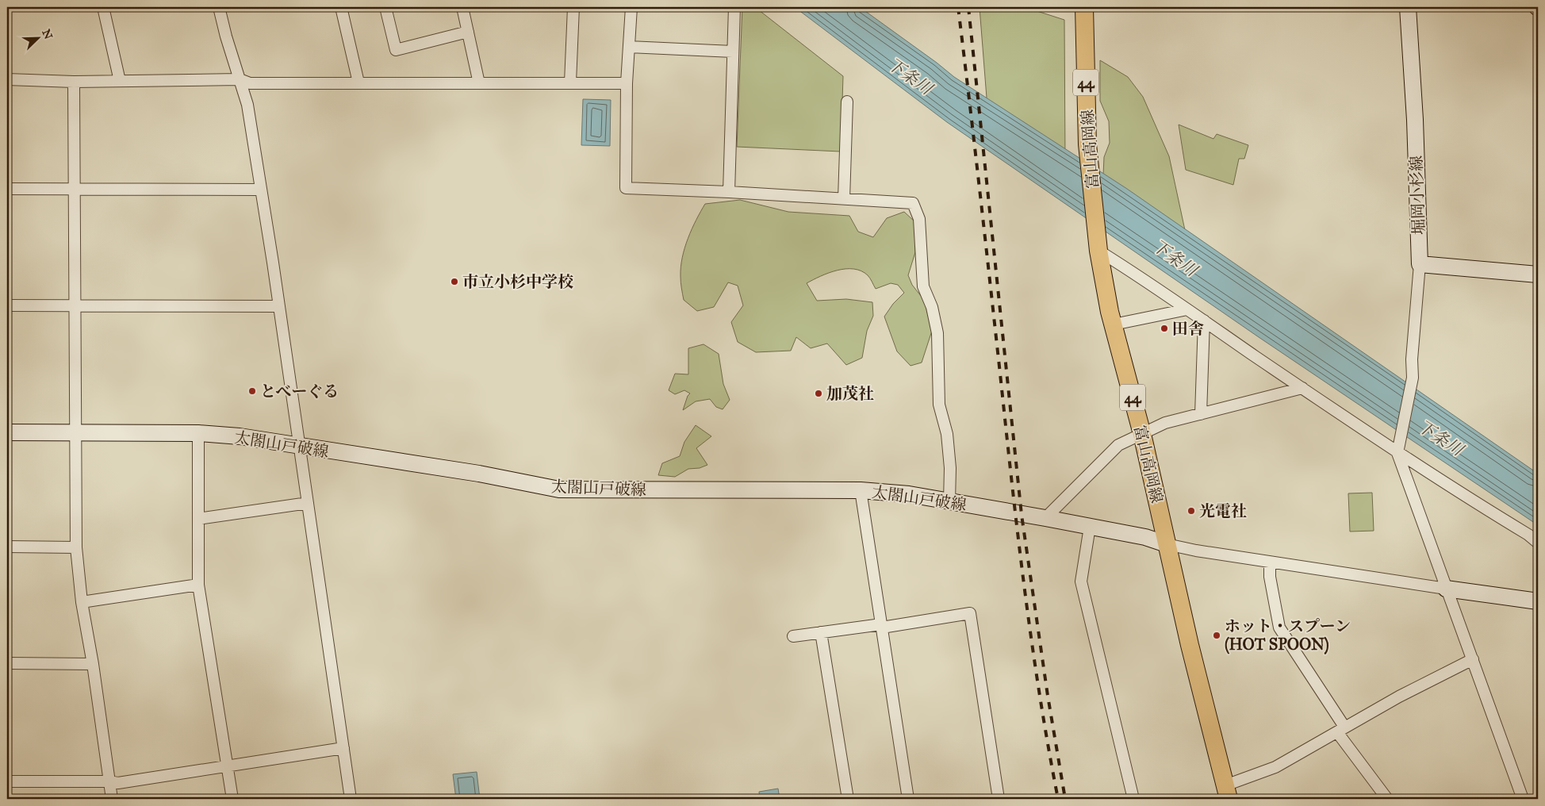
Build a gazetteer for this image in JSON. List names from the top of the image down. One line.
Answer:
{"streets":{"main road":["44","富山高岡線","堀岡小杉線","太閤山戸破線"]},"crossings":[["富山高岡線","太閤山戸破線"]],"water":["下条川"],"places":["市立小杉中学校","田舎","とべーぐる","加茂社","光電社","ホット・スプーン (HOT SPOON)"],"north":"top right"}
